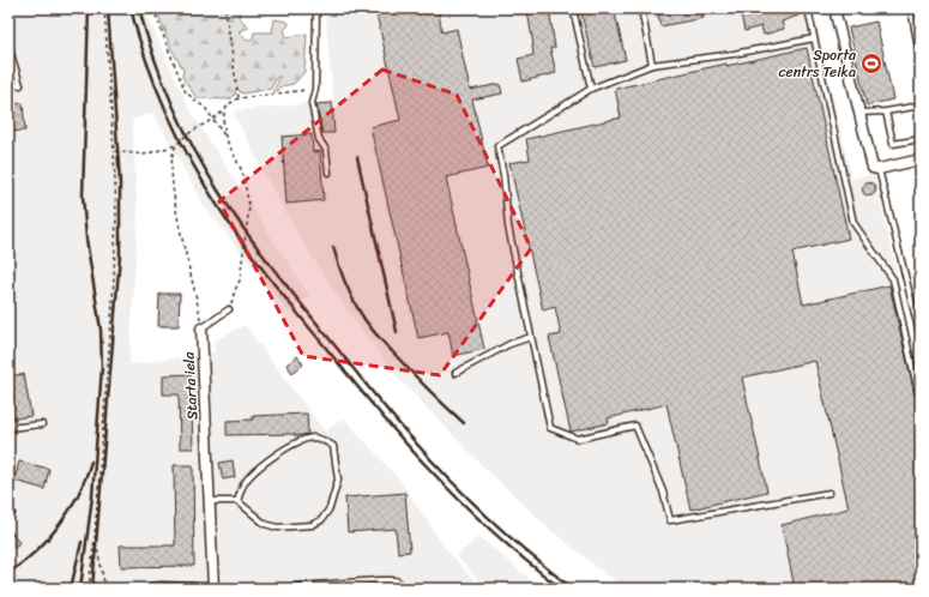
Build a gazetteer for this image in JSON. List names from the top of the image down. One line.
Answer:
{"streets":{"street":["Starta iela"]},"places":{"sports":["Sporta centrs Teika"]}}
